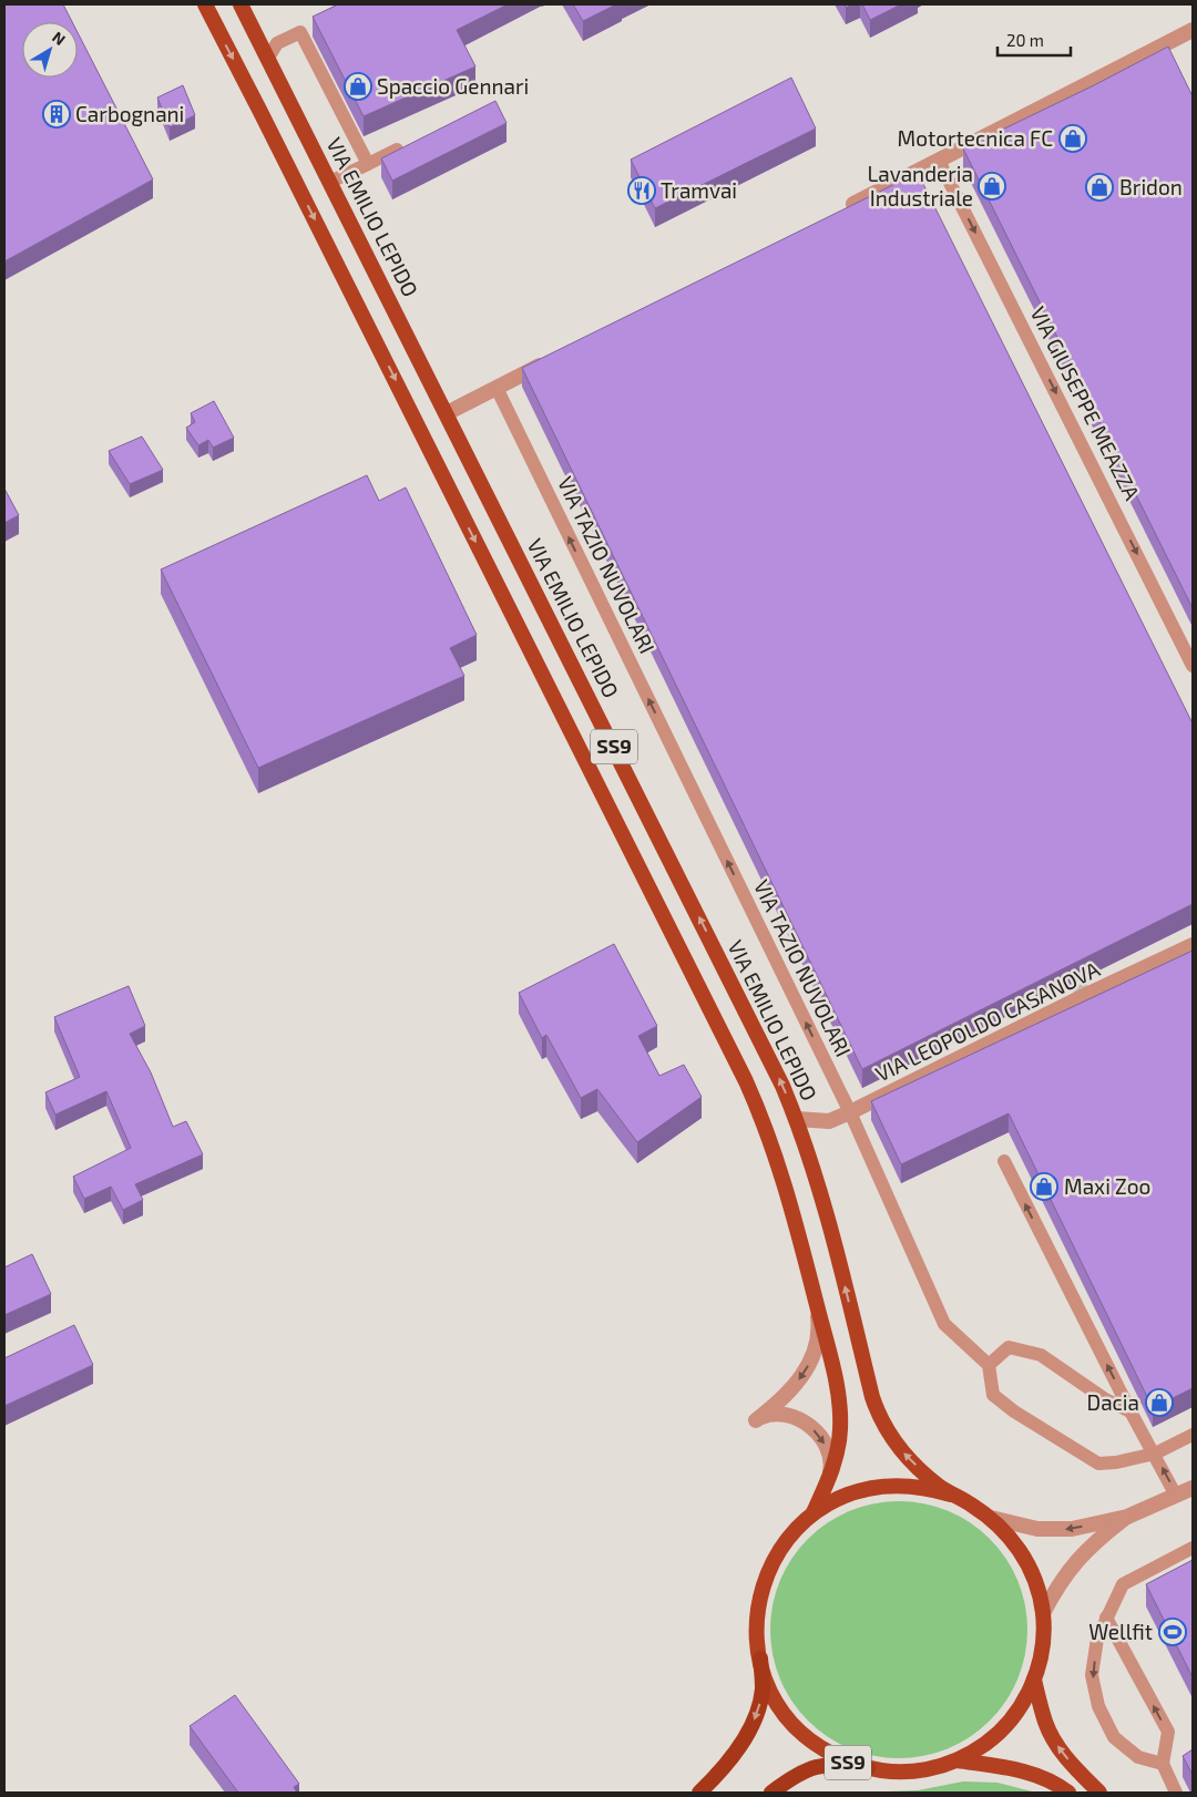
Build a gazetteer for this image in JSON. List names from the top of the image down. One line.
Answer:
{"streets":{"main road":["VIA EMILIO LEPIDO","SS9"],"street":["VIA LEOPOLDO CASANOVA"],"lane":["VIA GIUSEPPE MEAZZA","VIA TAZIO NUVOLARI"]},"crossings":[["VIA EMILIO LEPIDO","SS9"],["VIA EMILIO LEPIDO","VIA LEOPOLDO CASANOVA"],["VIA TAZIO NUVOLARI","VIA LEOPOLDO CASANOVA"]],"one_way":["VIA GIUSEPPE MEAZZA","VIA TAZIO NUVOLARI"],"places":{"shop":["Spaccio Gennari","Motortecnica FC","Lavanderia Industriale","Bridon","Maxi Zoo","Dacia"],"building":["Carbognani"],"restaurant":["Tramvai"],"sports":["Wellfit"]},"scale_bar":"20 m","north":"top right"}
